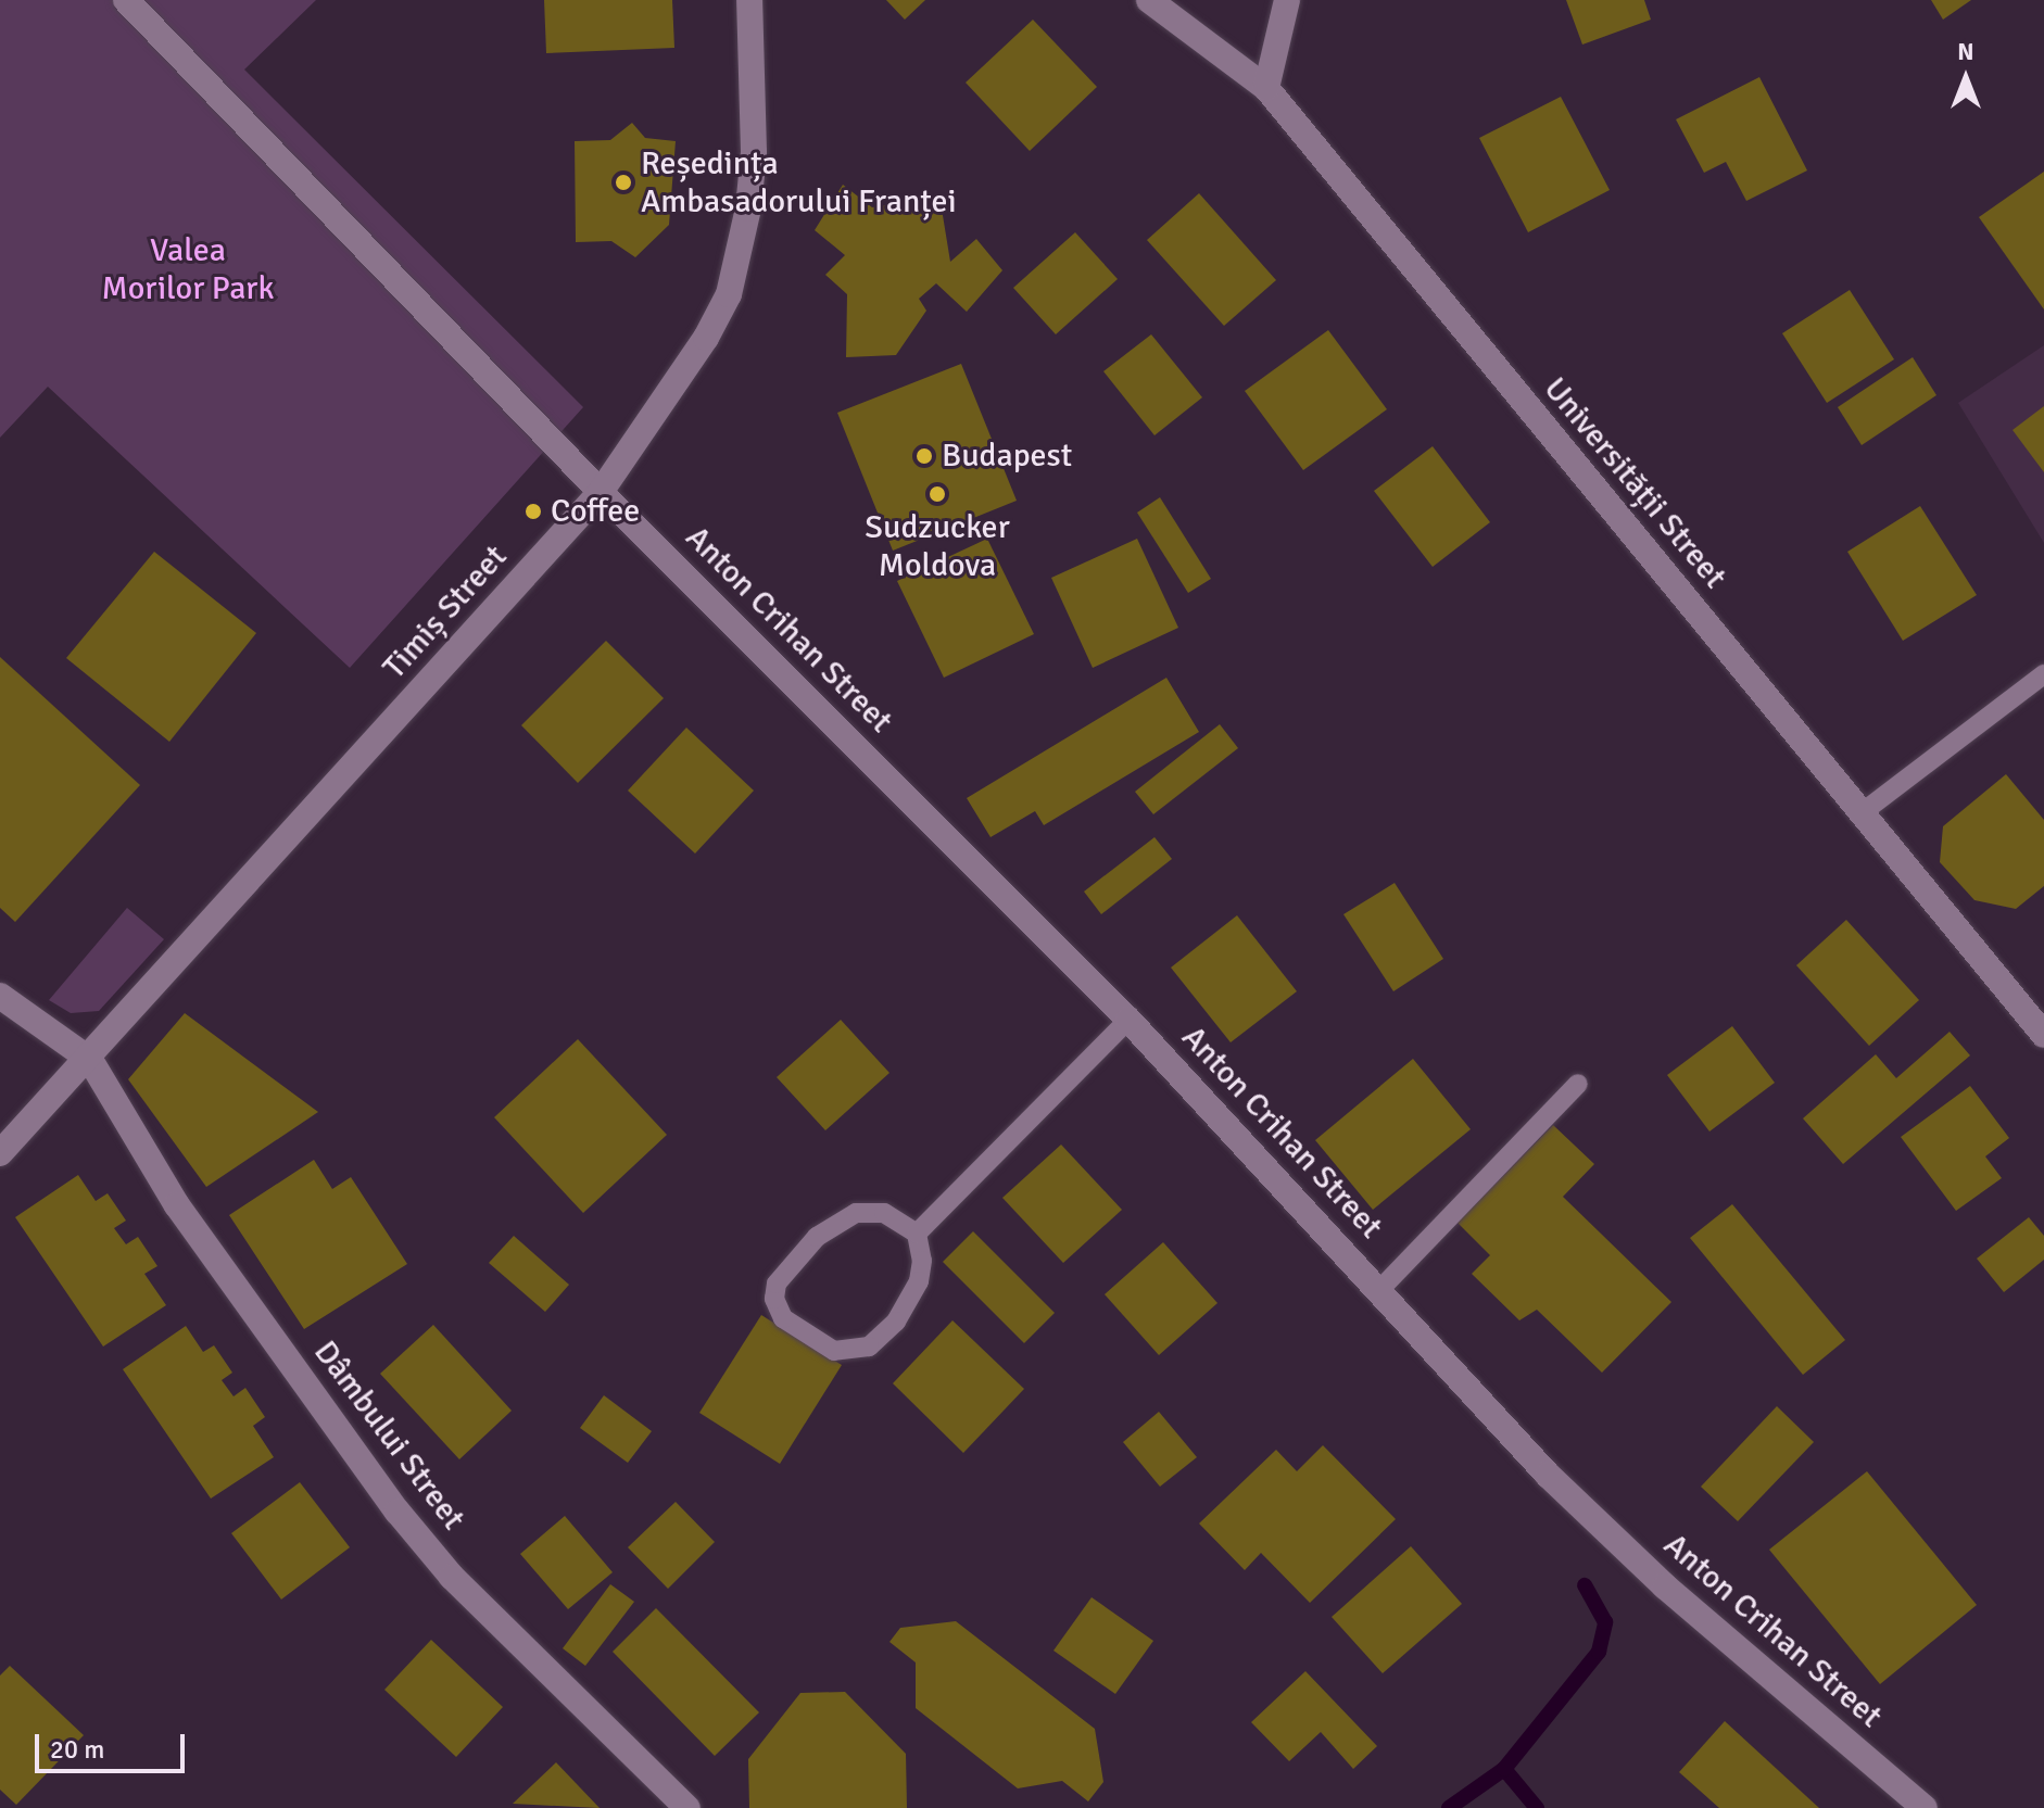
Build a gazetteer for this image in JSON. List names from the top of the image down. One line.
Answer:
{"streets":{"street":["Universității Street","Timiș Street","Anton Crihan Street","Dâmbului Street"]},"crossings":[["Timiș Street","Anton Crihan Street"],["Timiș Street","Dâmbului Street"]],"parks":["Valea Morilor Park"],"places":["Reședința Ambasadorului Franței","Budapest","Sudzucker Moldova","Coffee"],"scale_bar":"20 m","north":"top"}
